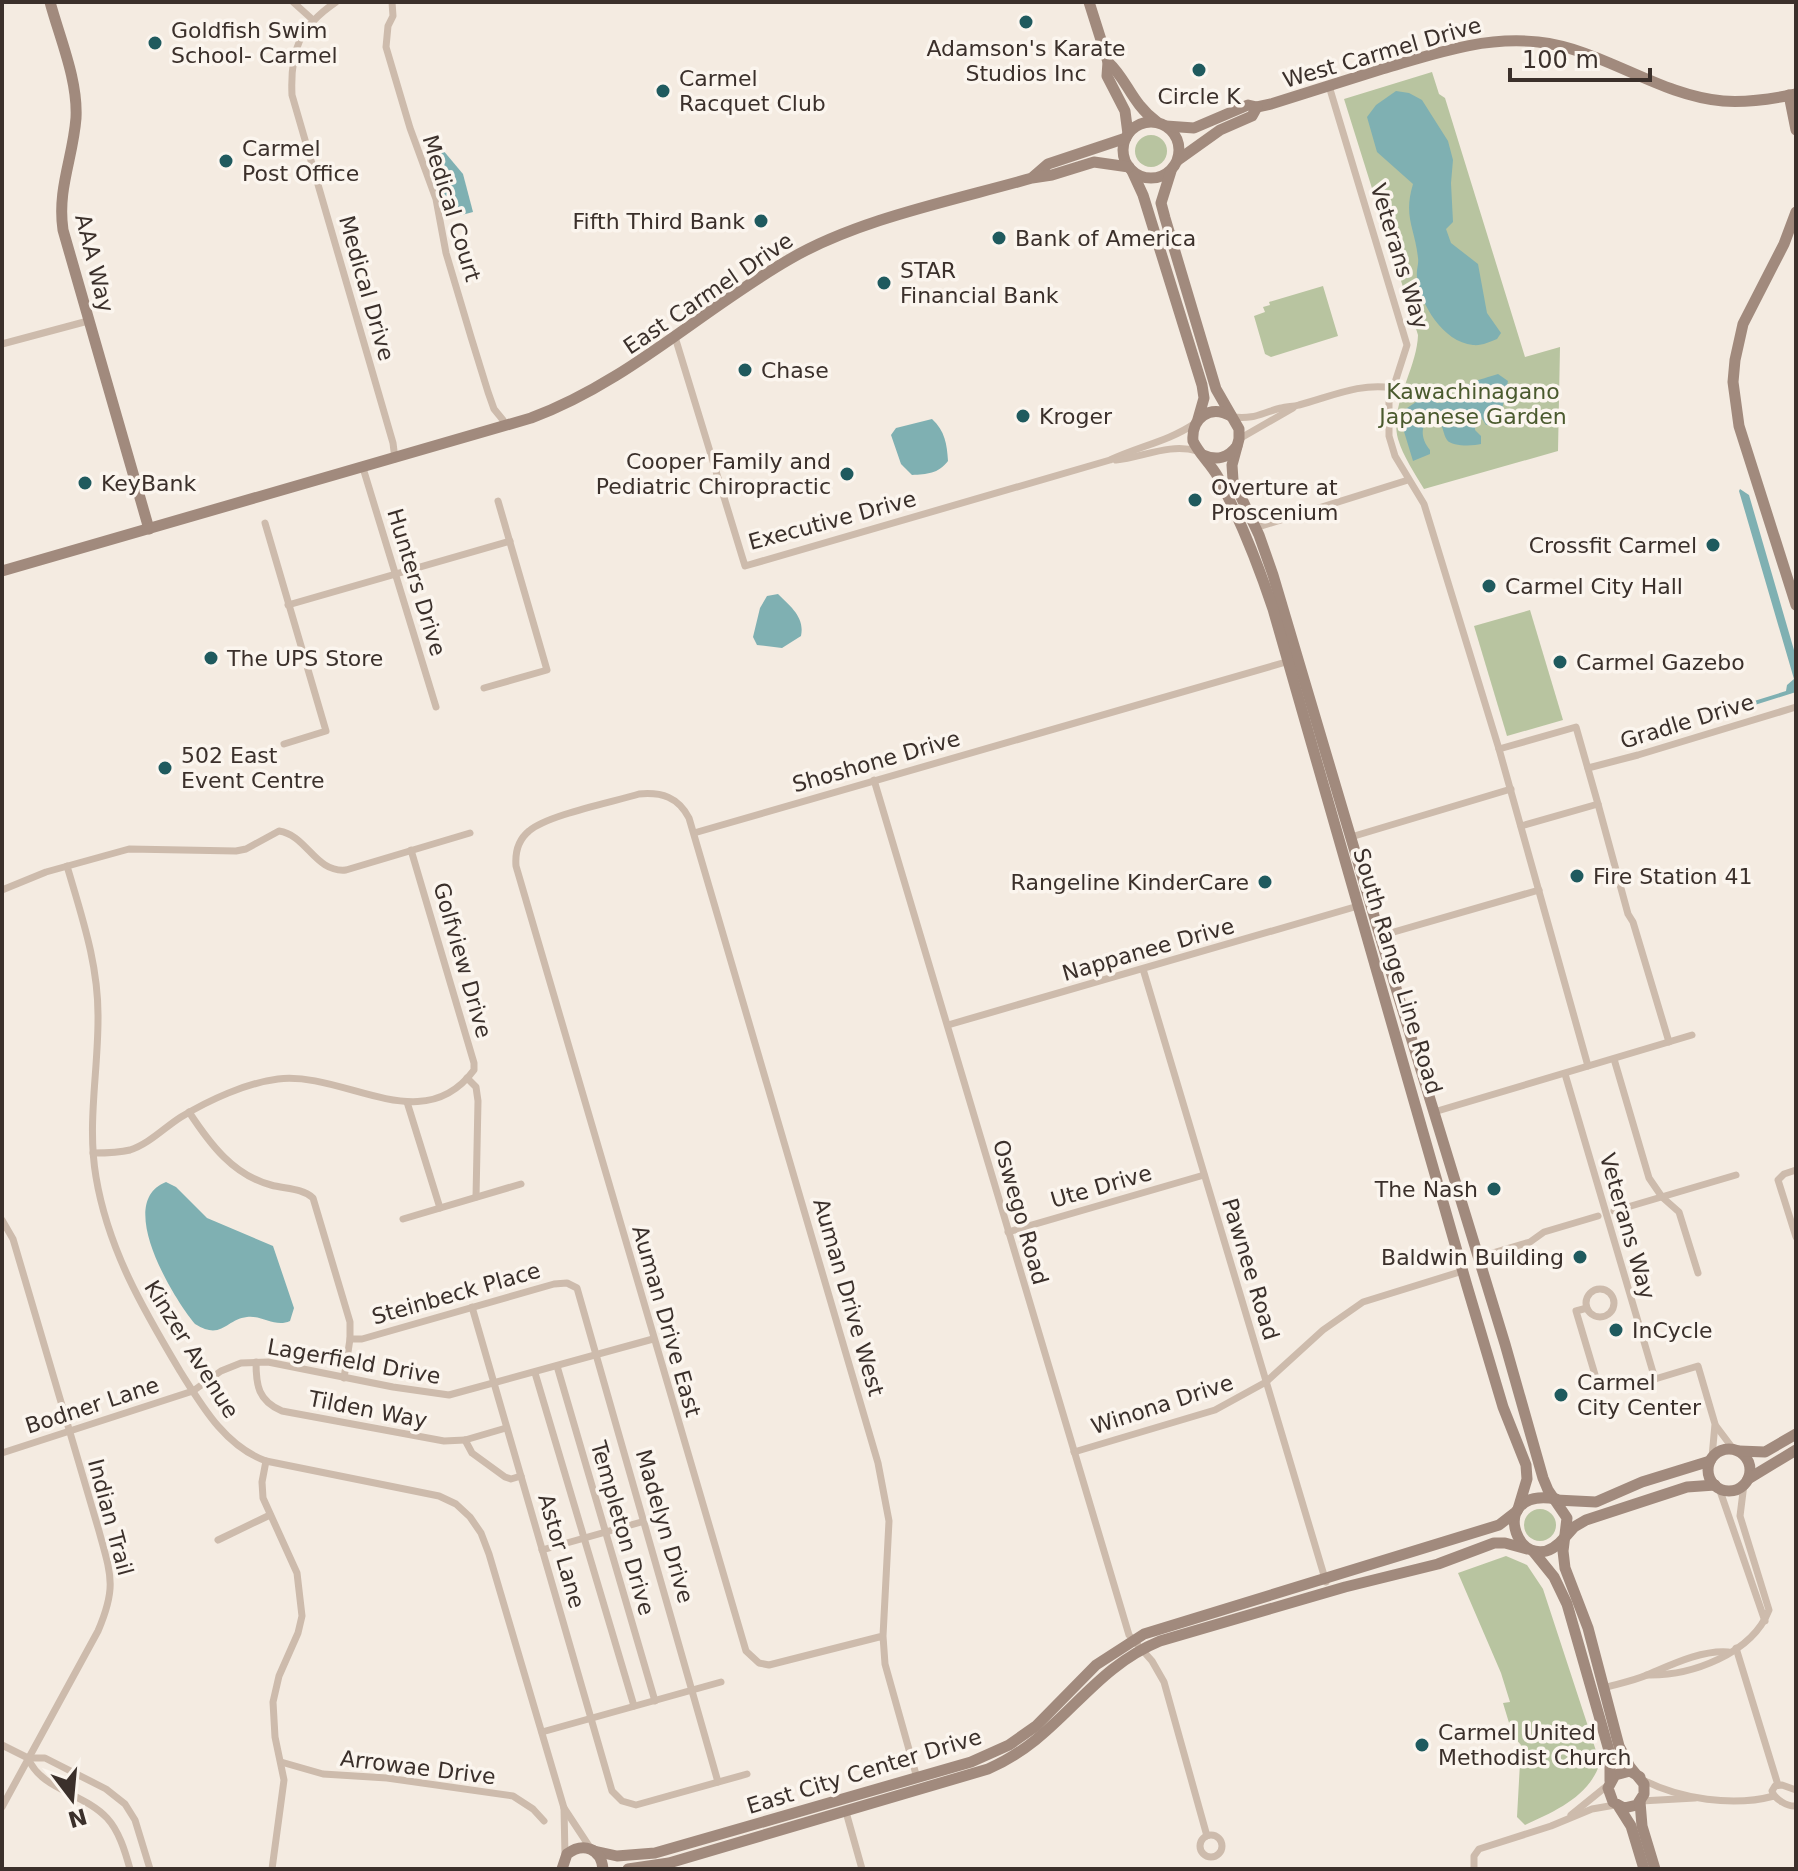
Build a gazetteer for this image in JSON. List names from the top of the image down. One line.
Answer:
{"streets":{"street":["West Carmel Drive","Medical Court","Veterans Way","AAA Way","Medical Drive","East Carmel Drive","Executive Drive","Hunters Drive","Gradle Drive","Shoshone Drive","Nappanee Drive","Golfview Drive","South Range Line Road","Ute Drive","Oswego Road","Pawnee Road","Steinbeck Place","Auman Drive West","Auman Drive East","Kinzer Avenue","Lagerfield Drive","Winona Drive","Bodner Lane","Tilden Way","Indian Trail","Madelyn Drive","Templeton Drive","Astor Lane","Arrowae Drive","East City Center Drive"]},"crossings":[["West Carmel Drive","Veterans Way"],["West Carmel Drive","East Carmel Drive"],["Medical Court","East Carmel Drive"],["AAA Way","East Carmel Drive"],["Medical Drive","East Carmel Drive"],["East Carmel Drive","Executive Drive"],["East Carmel Drive","Hunters Drive"],["Executive Drive","South Range Line Road"],["Shoshone Drive","South Range Line Road"],["Shoshone Drive","Oswego Road"],["Shoshone Drive","Auman Drive West"],["Shoshone Drive","Auman Drive East"],["Nappanee Drive","South Range Line Road"],["Nappanee Drive","Oswego Road"],["Nappanee Drive","Pawnee Road"],["South Range Line Road","Winona Drive"],["South Range Line Road","East City Center Drive"],["Ute Drive","Oswego Road"],["Ute Drive","Pawnee Road"],["Oswego Road","Winona Drive"],["Oswego Road","East City Center Drive"],["Pawnee Road","Winona Drive"],["Pawnee Road","East City Center Drive"],["Steinbeck Place","Madelyn Drive"],["Steinbeck Place","Astor Lane"],["Auman Drive West","Auman Drive East"],["Auman Drive West","East City Center Drive"],["Auman Drive East","Lagerfield Drive"],["Kinzer Avenue","Lagerfield Drive"],["Kinzer Avenue","Bodner Lane"],["Kinzer Avenue","East City Center Drive"],["Lagerfield Drive","Bodner Lane"],["Lagerfield Drive","Tilden Way"],["Lagerfield Drive","Madelyn Drive"],["Lagerfield Drive","Templeton Drive"],["Lagerfield Drive","Astor Lane"],["Bodner Lane","Indian Trail"],["Tilden Way","Astor Lane"],["Madelyn Drive","Astor Lane"]],"parks":["Kawachinagano Japanese Garden"],"places":["Adamson's Karate Studios Inc","Goldfish Swim School- Carmel","Circle K","Carmel Racquet Club","Carmel Post Office","Fifth Third Bank","Bank of America","STAR Financial Bank","Chase","Kroger","Cooper Family and Pediatric Chiropractic","KeyBank","Overture at Proscenium","Crossfit Carmel","Carmel City Hall","The UPS Store","Carmel Gazebo","502 East Event Centre","Fire Station 41","Rangeline KinderCare","The Nash","Baldwin Building","InCycle","Carmel City Center","Carmel United Methodist Church"],"scale_bar":"100 m","north":"bottom"}
